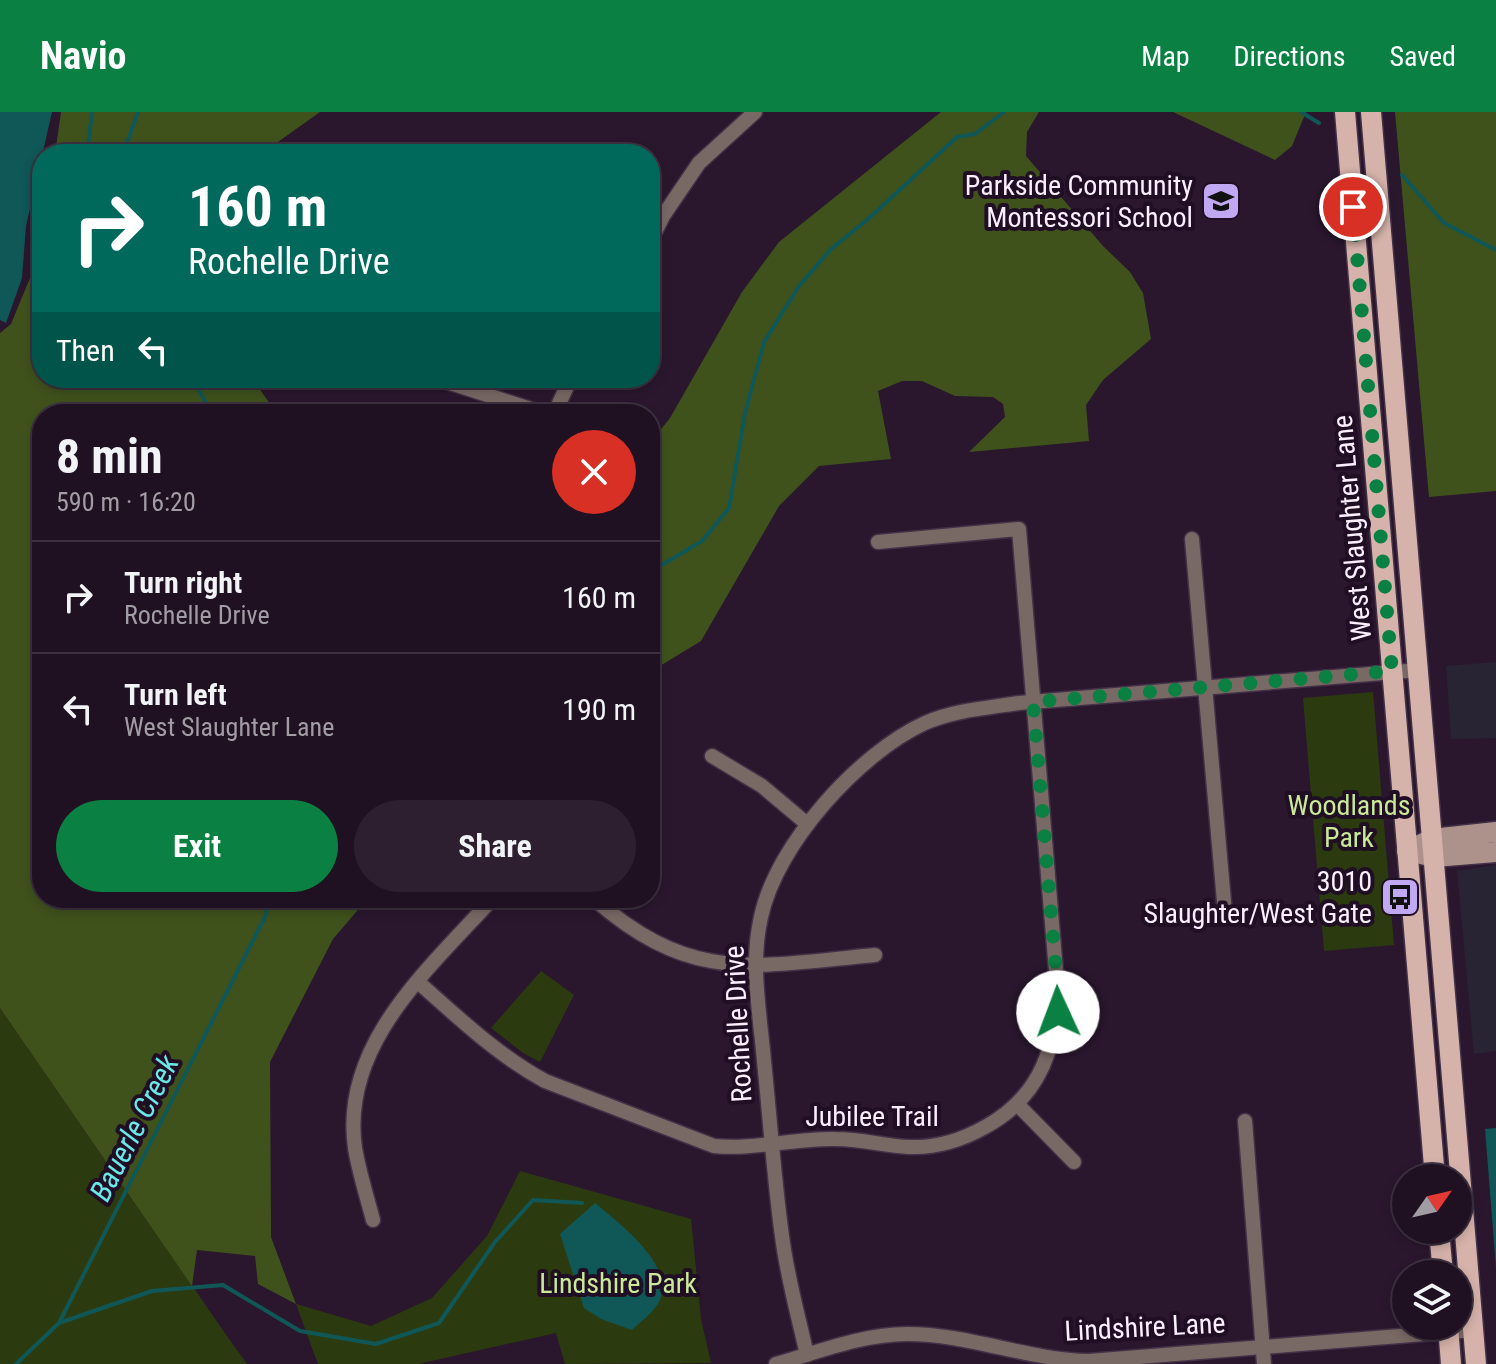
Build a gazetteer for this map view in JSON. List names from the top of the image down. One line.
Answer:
{"streets":{"main road":["West Slaughter Lane"],"street":["Rochelle Drive","Jubilee Trail","Lindshire Lane"]},"crossings":[["West Slaughter Lane","Rochelle Drive"],["Rochelle Drive","Jubilee Trail"],["Rochelle Drive","Lindshire Lane"]],"water":["Bauerle Creek"],"parks":["Woodlands Park","Lindshire Park"],"places":{"school or university":["Parkside Community Montessori School"],"bus stop":["3010 Slaughter/West Gate"]},"north":"top right","page":{"header":"Navio","nav":["Map","Directions","Saved"],"turn":["160 m","Rochelle Drive"],"then":"Then","heading":["8 min","590 m · 16:20"],"list":[{"name":"Turn right","note":"Rochelle Drive","value":"160 m"},{"name":"Turn left","note":"West Slaughter Lane","value":"190 m"}],"buttons":["Exit","Share"]}}
